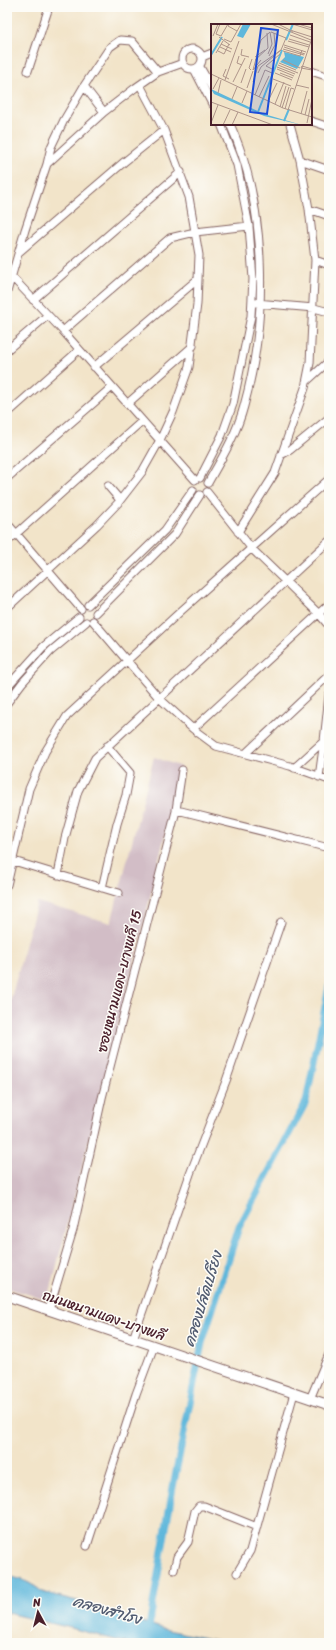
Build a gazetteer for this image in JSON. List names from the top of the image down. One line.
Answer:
{"streets":{"main road":["ถนนหนามแดง-บางพลี"],"street":["ซอยหนามแดง-บางพลี 15"]},"crossings":[["ซอยหนามแดง-บางพลี 15","ถนนหนามแดง-บางพลี"]],"water":["คลองปลัดเปรียง","คลองสำโรง"],"north":"top"}
